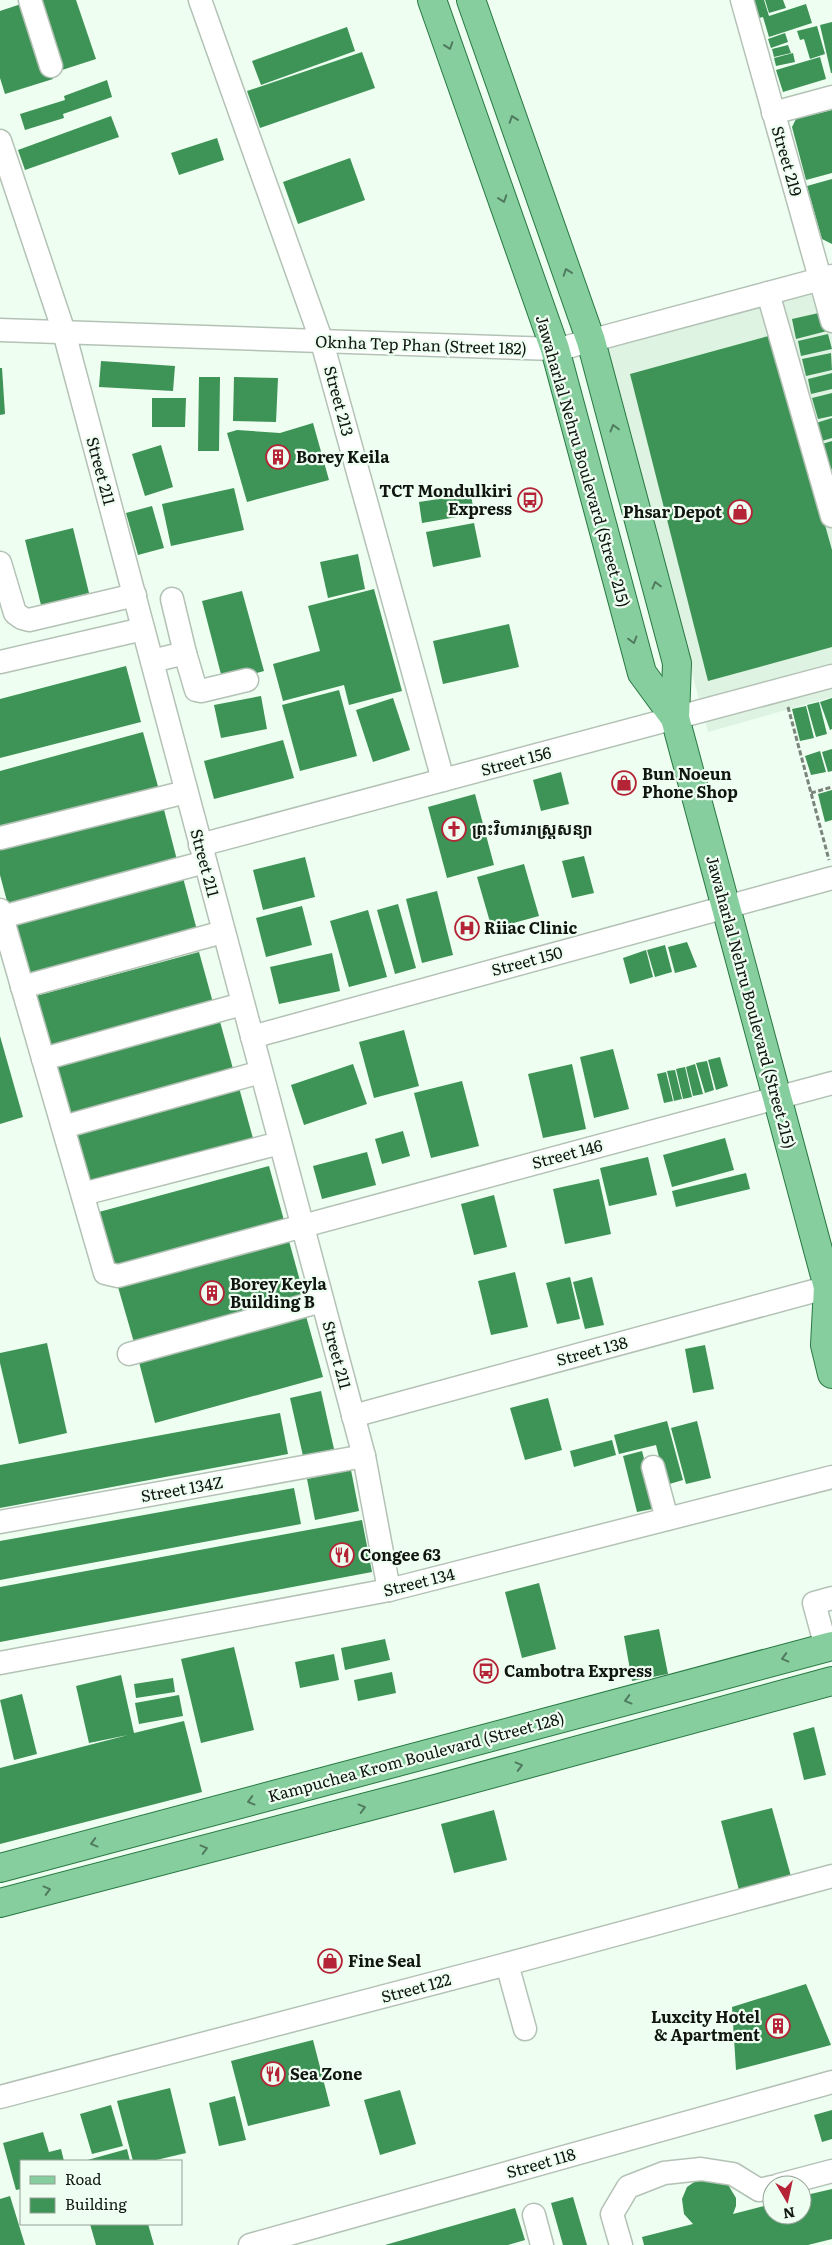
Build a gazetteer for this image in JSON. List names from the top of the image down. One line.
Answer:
{"streets":{"main road":["Jawaharlal Nehru Boulevard (Street 215)","Kampuchea Krom Boulevard (Street 128)"],"street":["Street 219","Oknha Tep Phan (Street 182)","Street 213","Street 211","Street 156","Street 150","Street 146","Street 138","Street 134Z","Street 134","Street 122","Street 118"]},"crossings":[["Street 219","Oknha Tep Phan (Street 182)"],["Oknha Tep Phan (Street 182)","Street 213"],["Oknha Tep Phan (Street 182)","Jawaharlal Nehru Boulevard (Street 215)"],["Oknha Tep Phan (Street 182)","Street 211"],["Street 213","Street 156"],["Jawaharlal Nehru Boulevard (Street 215)","Street 156"],["Jawaharlal Nehru Boulevard (Street 215)","Street 150"],["Jawaharlal Nehru Boulevard (Street 215)","Street 146"],["Jawaharlal Nehru Boulevard (Street 215)","Street 138"],["Street 211","Street 156"],["Street 211","Street 150"],["Street 211","Street 146"],["Street 211","Street 138"],["Street 211","Street 134Z"],["Street 211","Street 134"]],"places":{"building":["Borey Keila","Borey Keyla Building B","Luxcity Hotel & Apartment"],"bus stop":["TCT Mondulkiri Express","Cambotra Express"],"shop":["Phsar Depot","Bun Noeun Phone Shop","Fine Seal"],"church":["ព្រះវិហាររាស្ត្រសន្យា"],"hospital":["Riiac Clinic"],"restaurant":["Congee 63","Sea Zone"]},"legend":["Road","Building"],"north":"bottom"}
